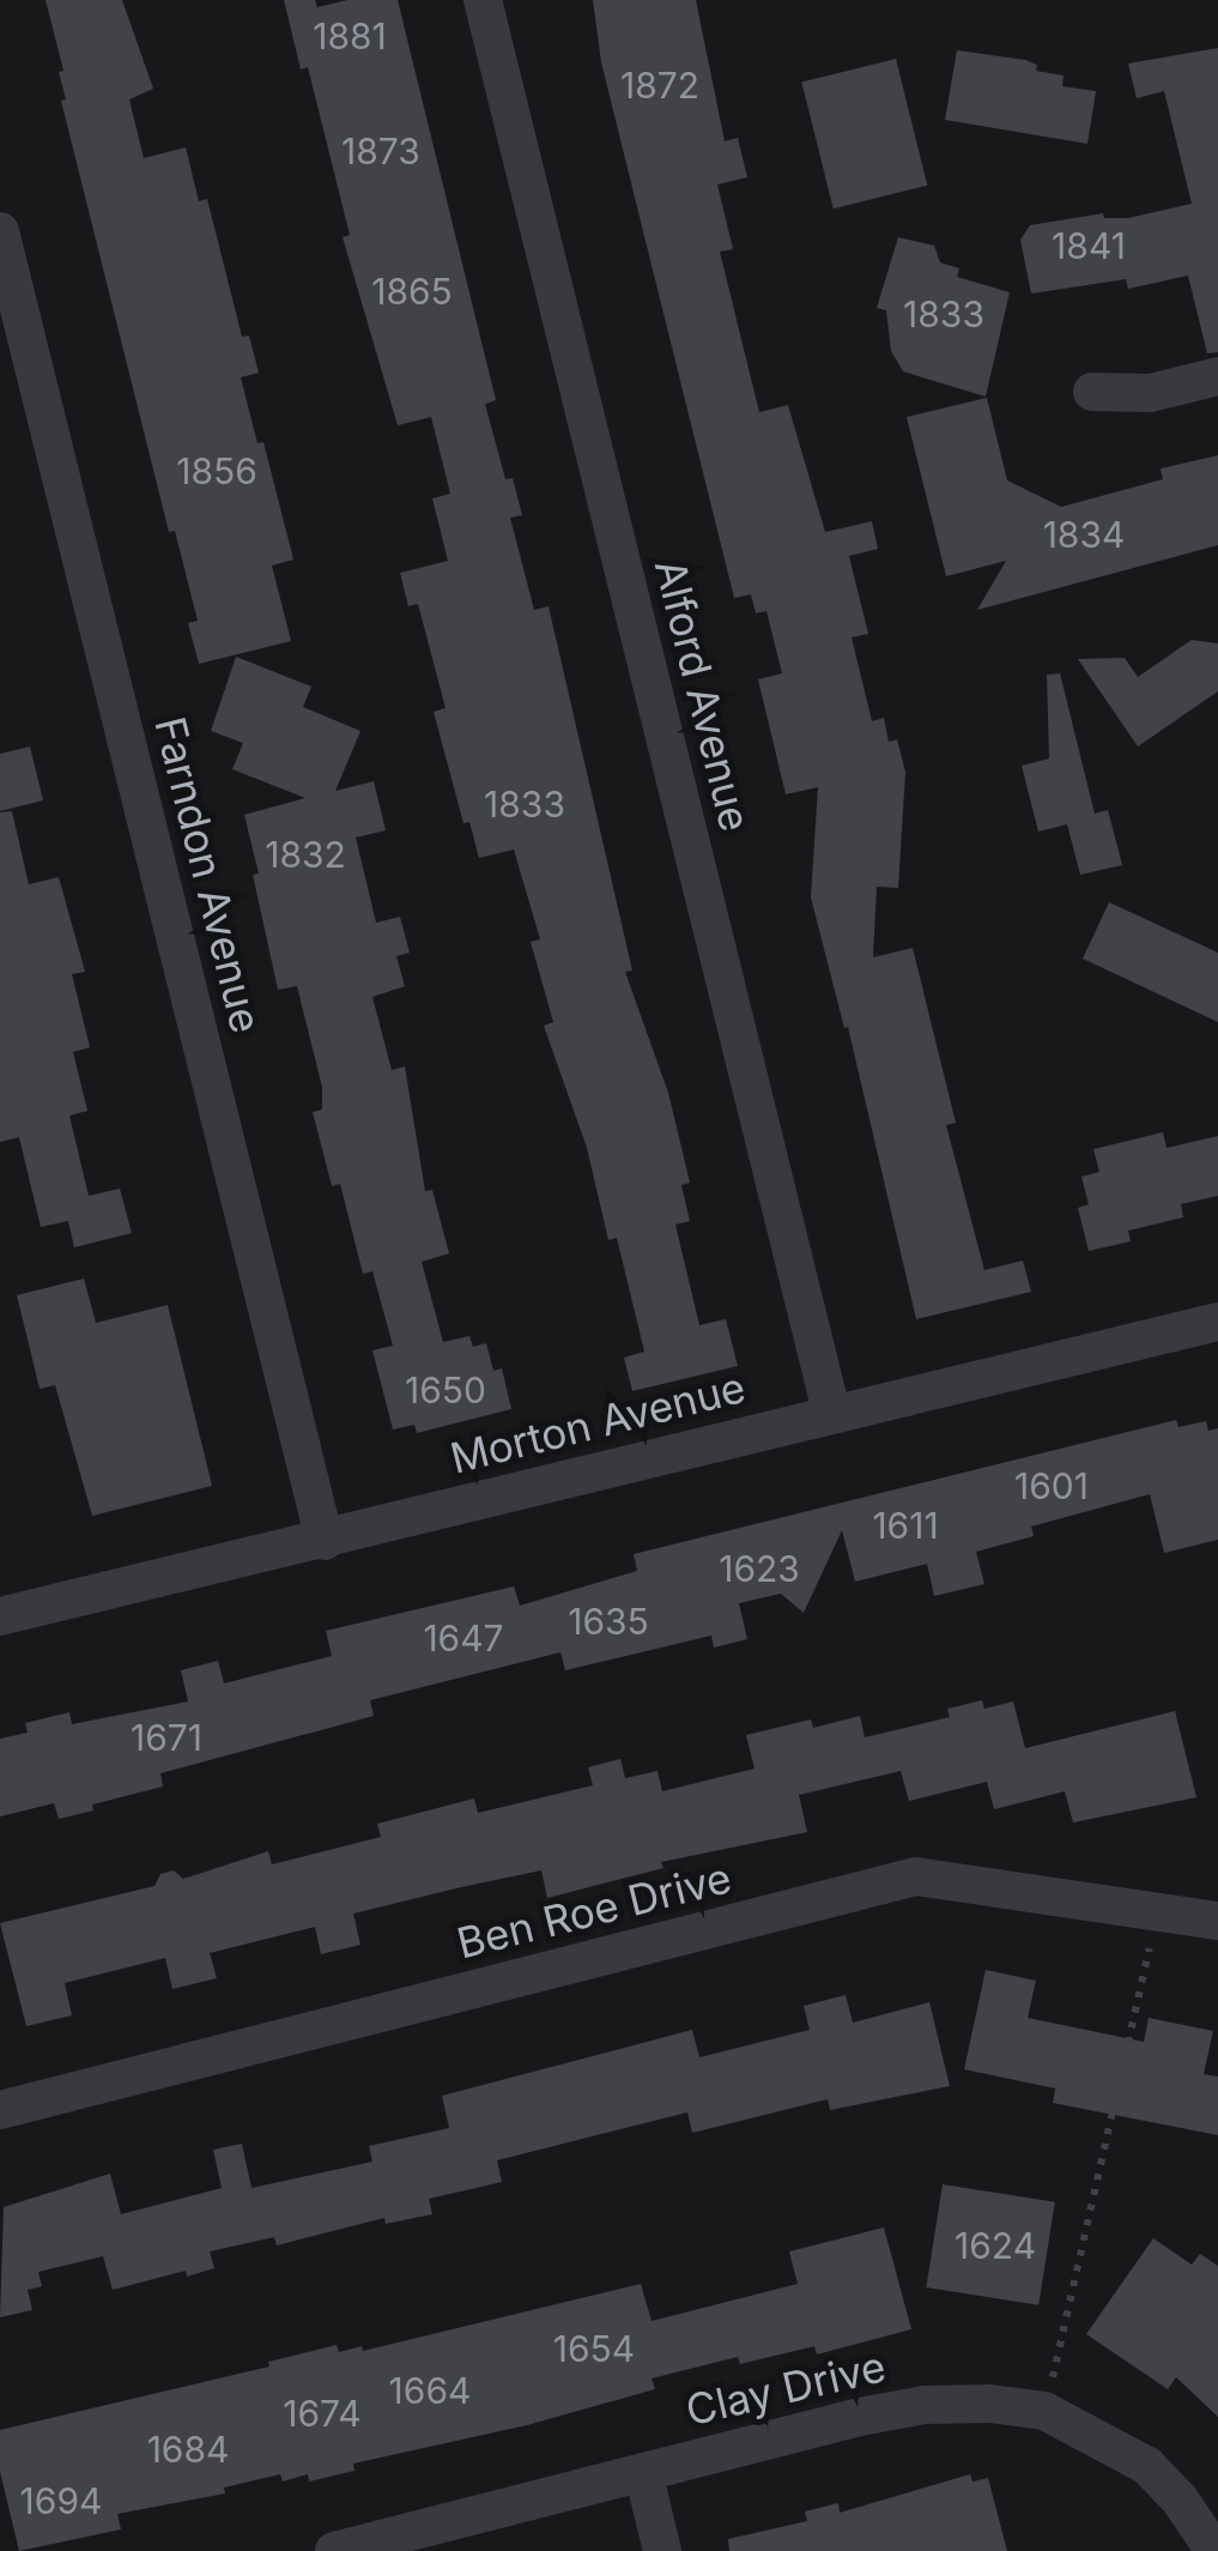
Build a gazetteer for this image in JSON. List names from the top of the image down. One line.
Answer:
{"streets":{"street":["Alford Avenue","Farndon Avenue","Morton Avenue","Ben Roe Drive","Clay Drive"]},"crossings":[["Alford Avenue","Morton Avenue"],["Farndon Avenue","Morton Avenue"]],"house_numbers":["1881","1872","1873","1841","1865","1833","1856","1834","1833","1832","1650","1601","1611","1623","1635","1647","1671","1624","1654","1664","1674","1684","1694"]}
